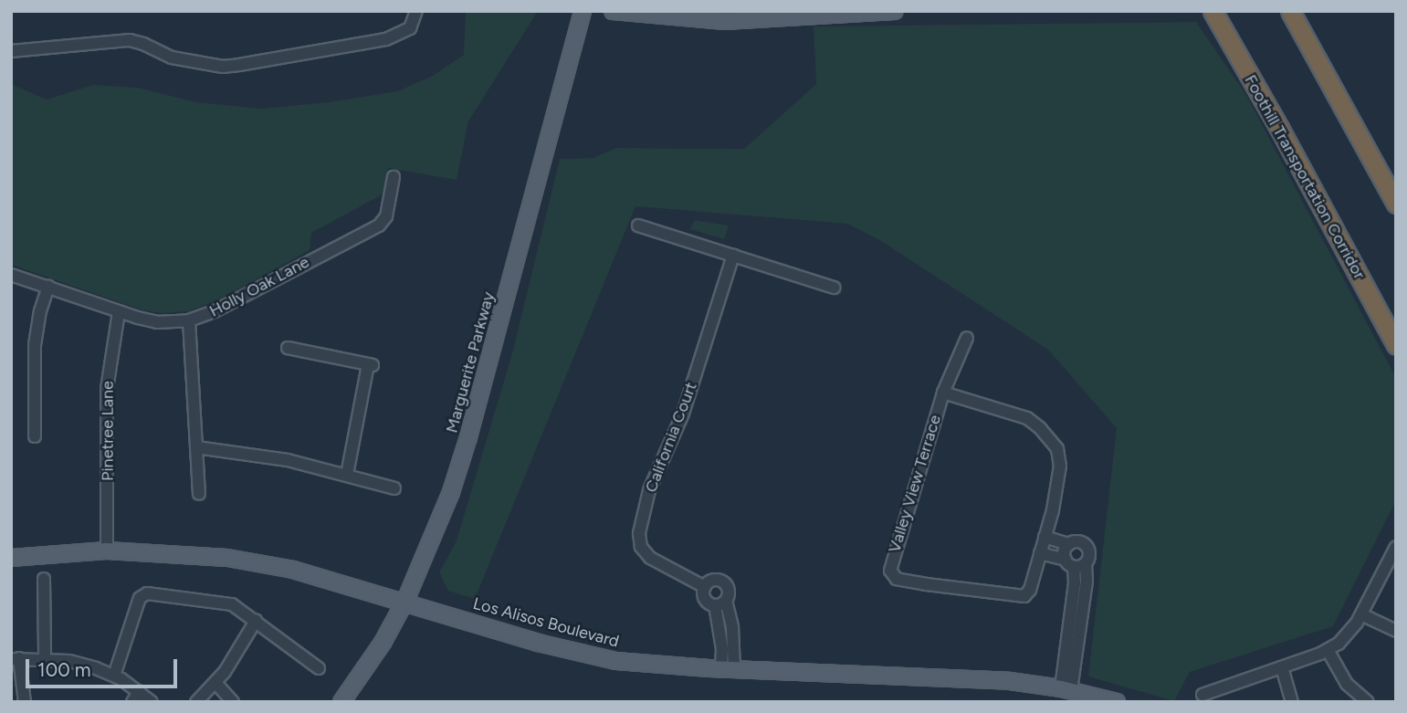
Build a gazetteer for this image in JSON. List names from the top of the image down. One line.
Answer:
{"streets":{"highway":["Foothill Transportation Corridor"],"main road":["Marguerite Parkway","Los Alisos Boulevard"],"street":["Holly Oak Lane","Pinetree Lane","California Court","Valley View Terrace"]},"crossings":[["Holly Oak Lane","Pinetree Lane"],["Marguerite Parkway","Los Alisos Boulevard"],["Pinetree Lane","Los Alisos Boulevard"],["California Court","Los Alisos Boulevard"]],"scale_bar":"100 m"}
